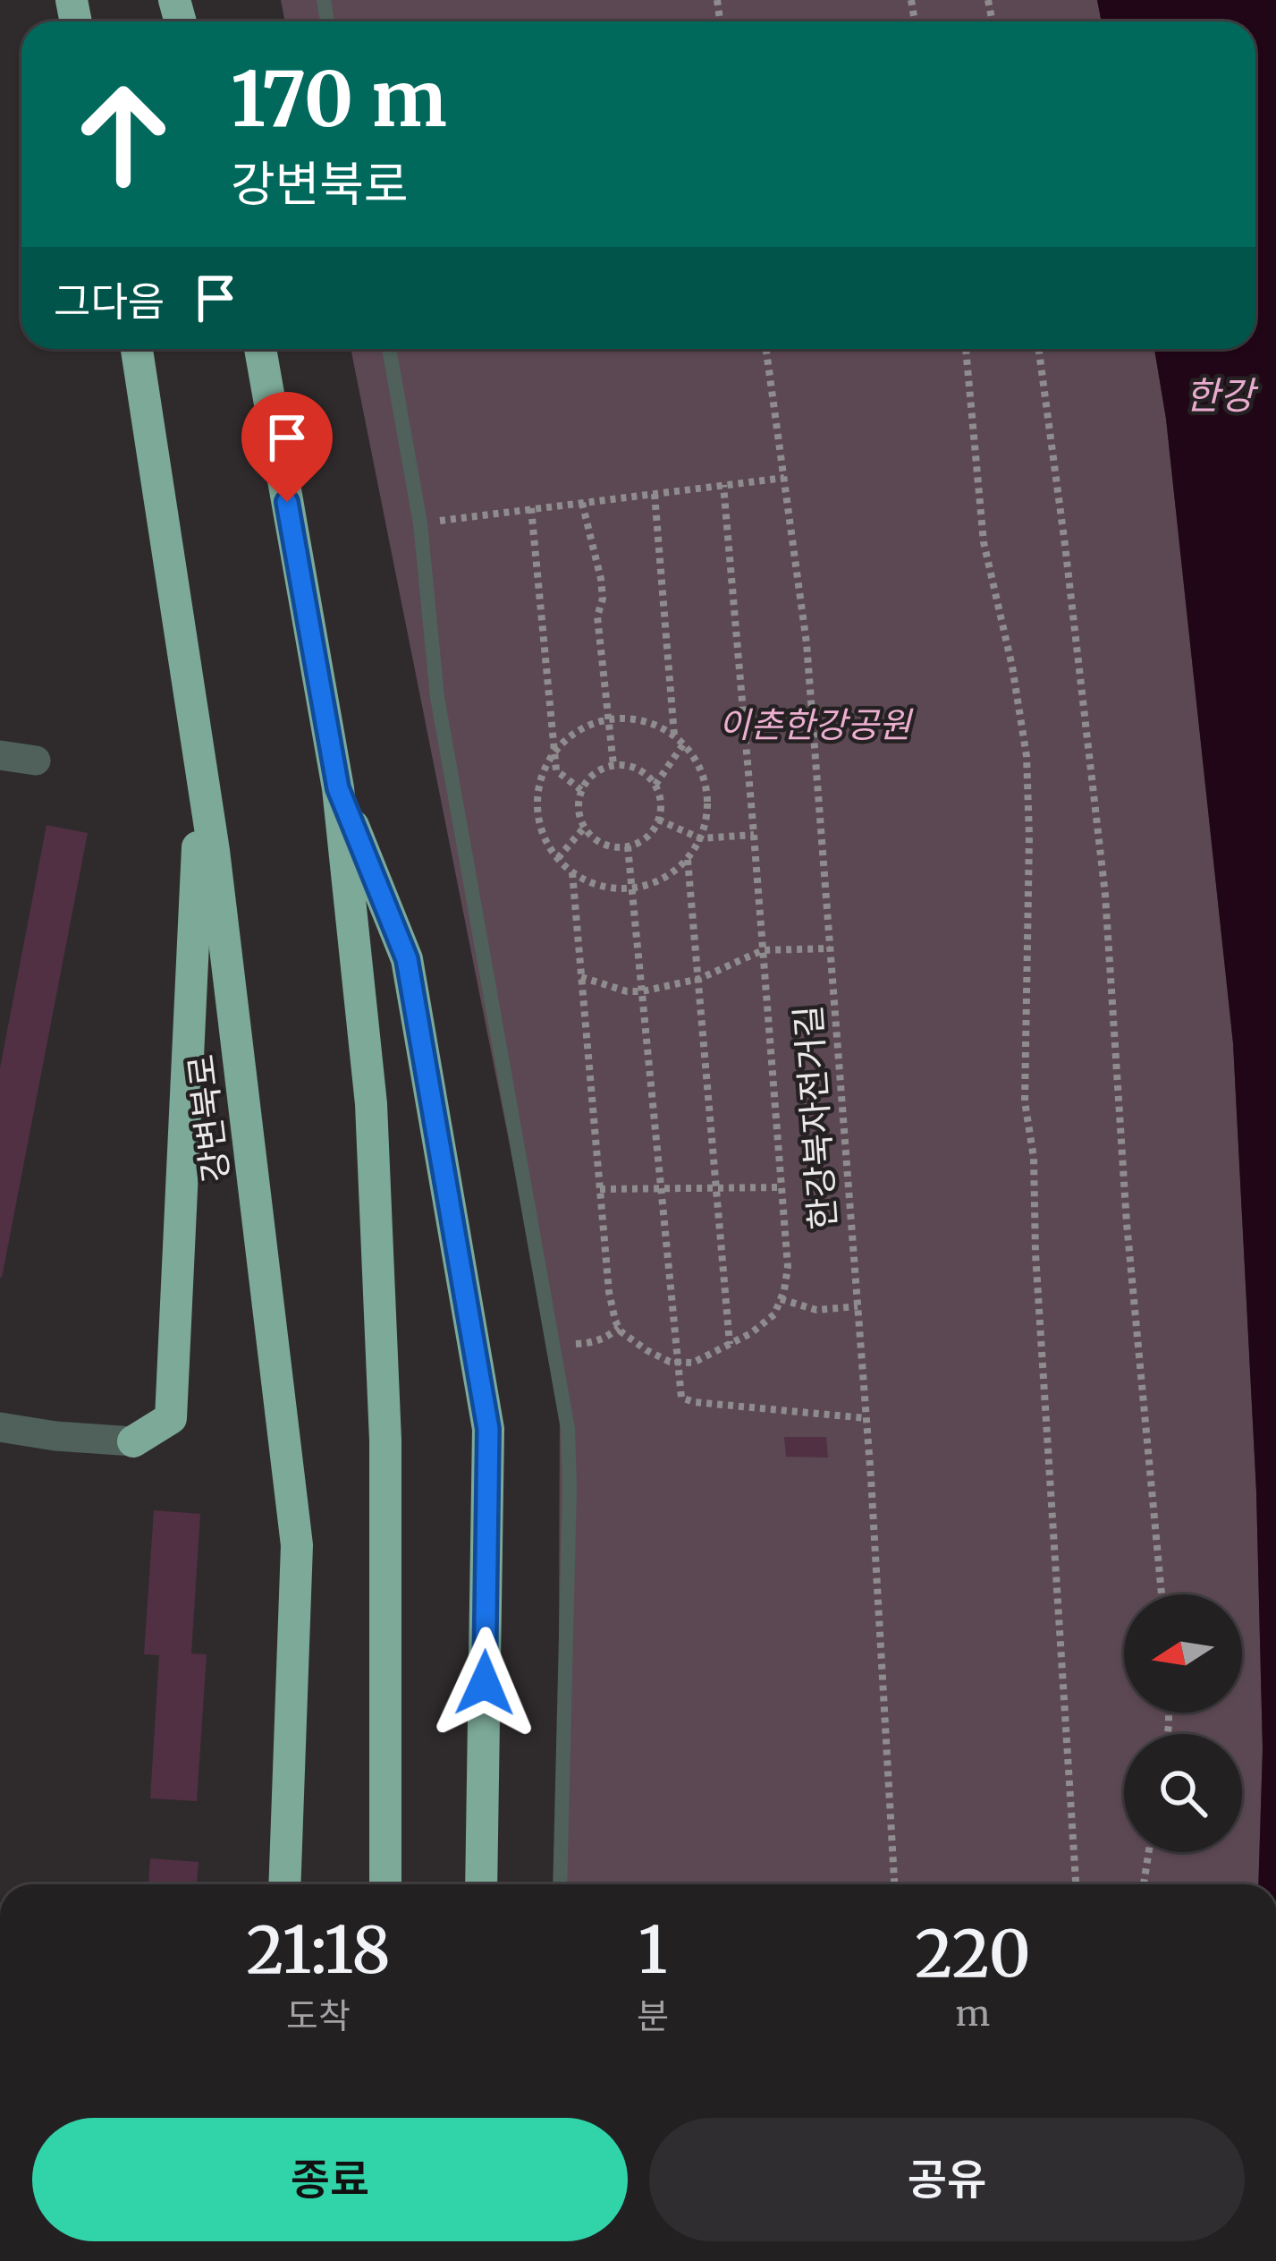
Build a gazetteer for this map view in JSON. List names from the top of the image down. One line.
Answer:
{"streets":{"highway":["강변북로"],"path":["한강북자전거길"]},"water":["한강"],"parks":["이촌한강공원"],"north":"left","page":{"turn":["170 m","강변북로"],"then":"그다음","eta":["21:18","도착","1","분","220","m"],"buttons":["종료","공유"]}}
